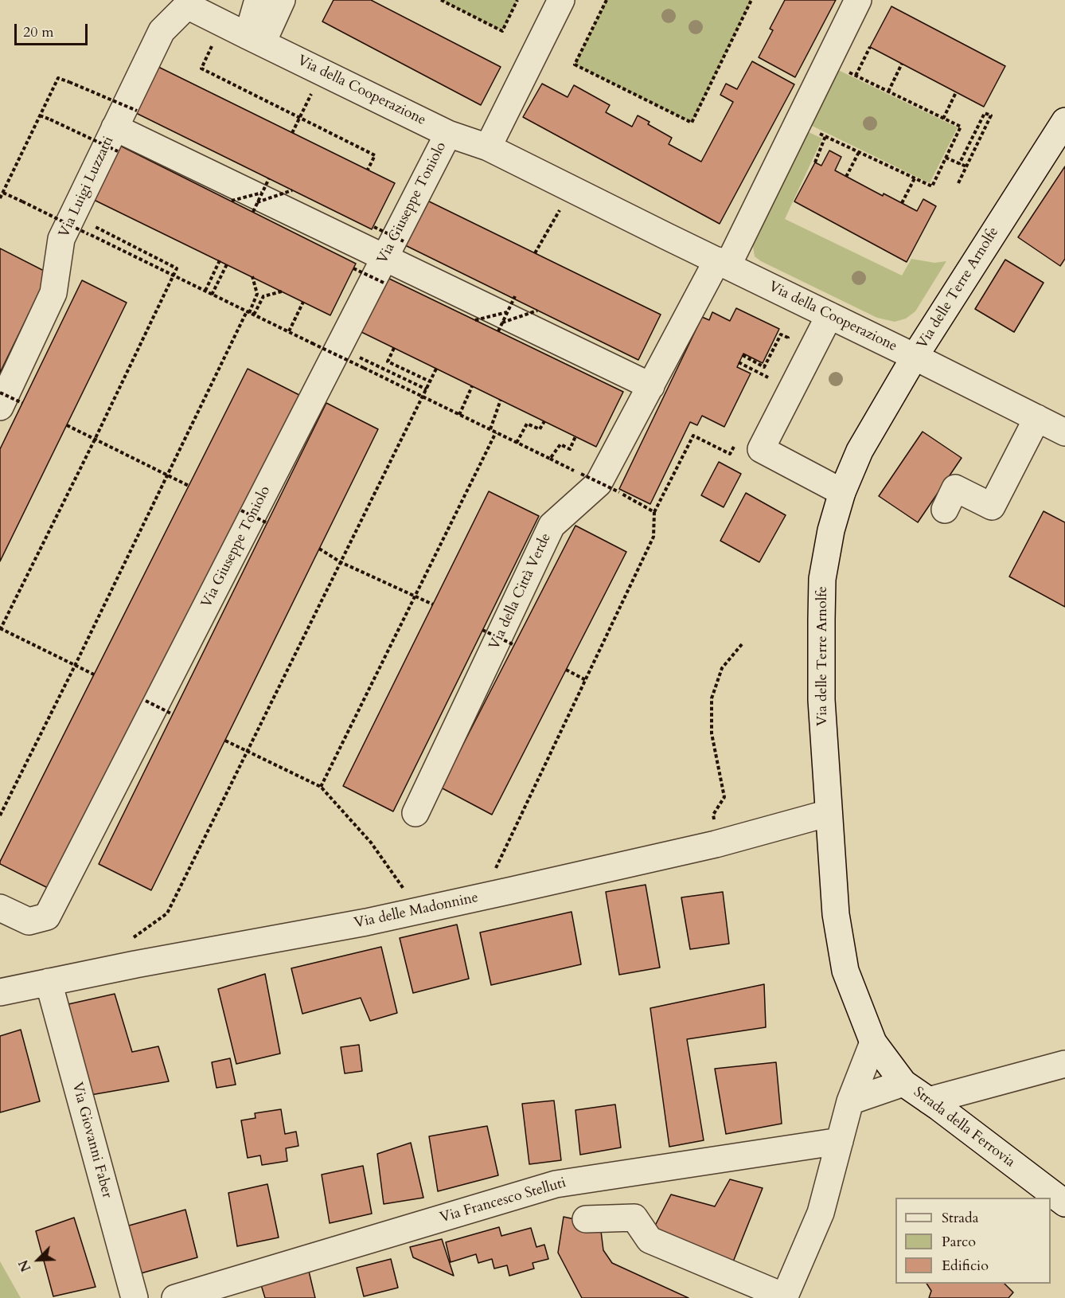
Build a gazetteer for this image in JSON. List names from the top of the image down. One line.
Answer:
{"streets":{"street":["Via della Cooperazione","Via Luigi Luzzatti","Via Giuseppe Toniolo","Via delle Terre Arnolfe","Via della Città Verde","Via delle Madonnine","Strada della Ferrovia","Via Giovanni Faber","Via Francesco Stelluti"]},"crossings":[["Via della Cooperazione","Via Luigi Luzzatti"],["Via della Cooperazione","Via Giuseppe Toniolo"],["Via della Cooperazione","Via delle Terre Arnolfe"],["Via della Cooperazione","Via della Città Verde"],["Via delle Terre Arnolfe","Via delle Madonnine"],["Via delle Terre Arnolfe","Strada della Ferrovia"],["Via delle Madonnine","Via Giovanni Faber"]],"legend":["Strada","Parco","Edificio"],"scale_bar":"20 m","north":"bottom left"}
